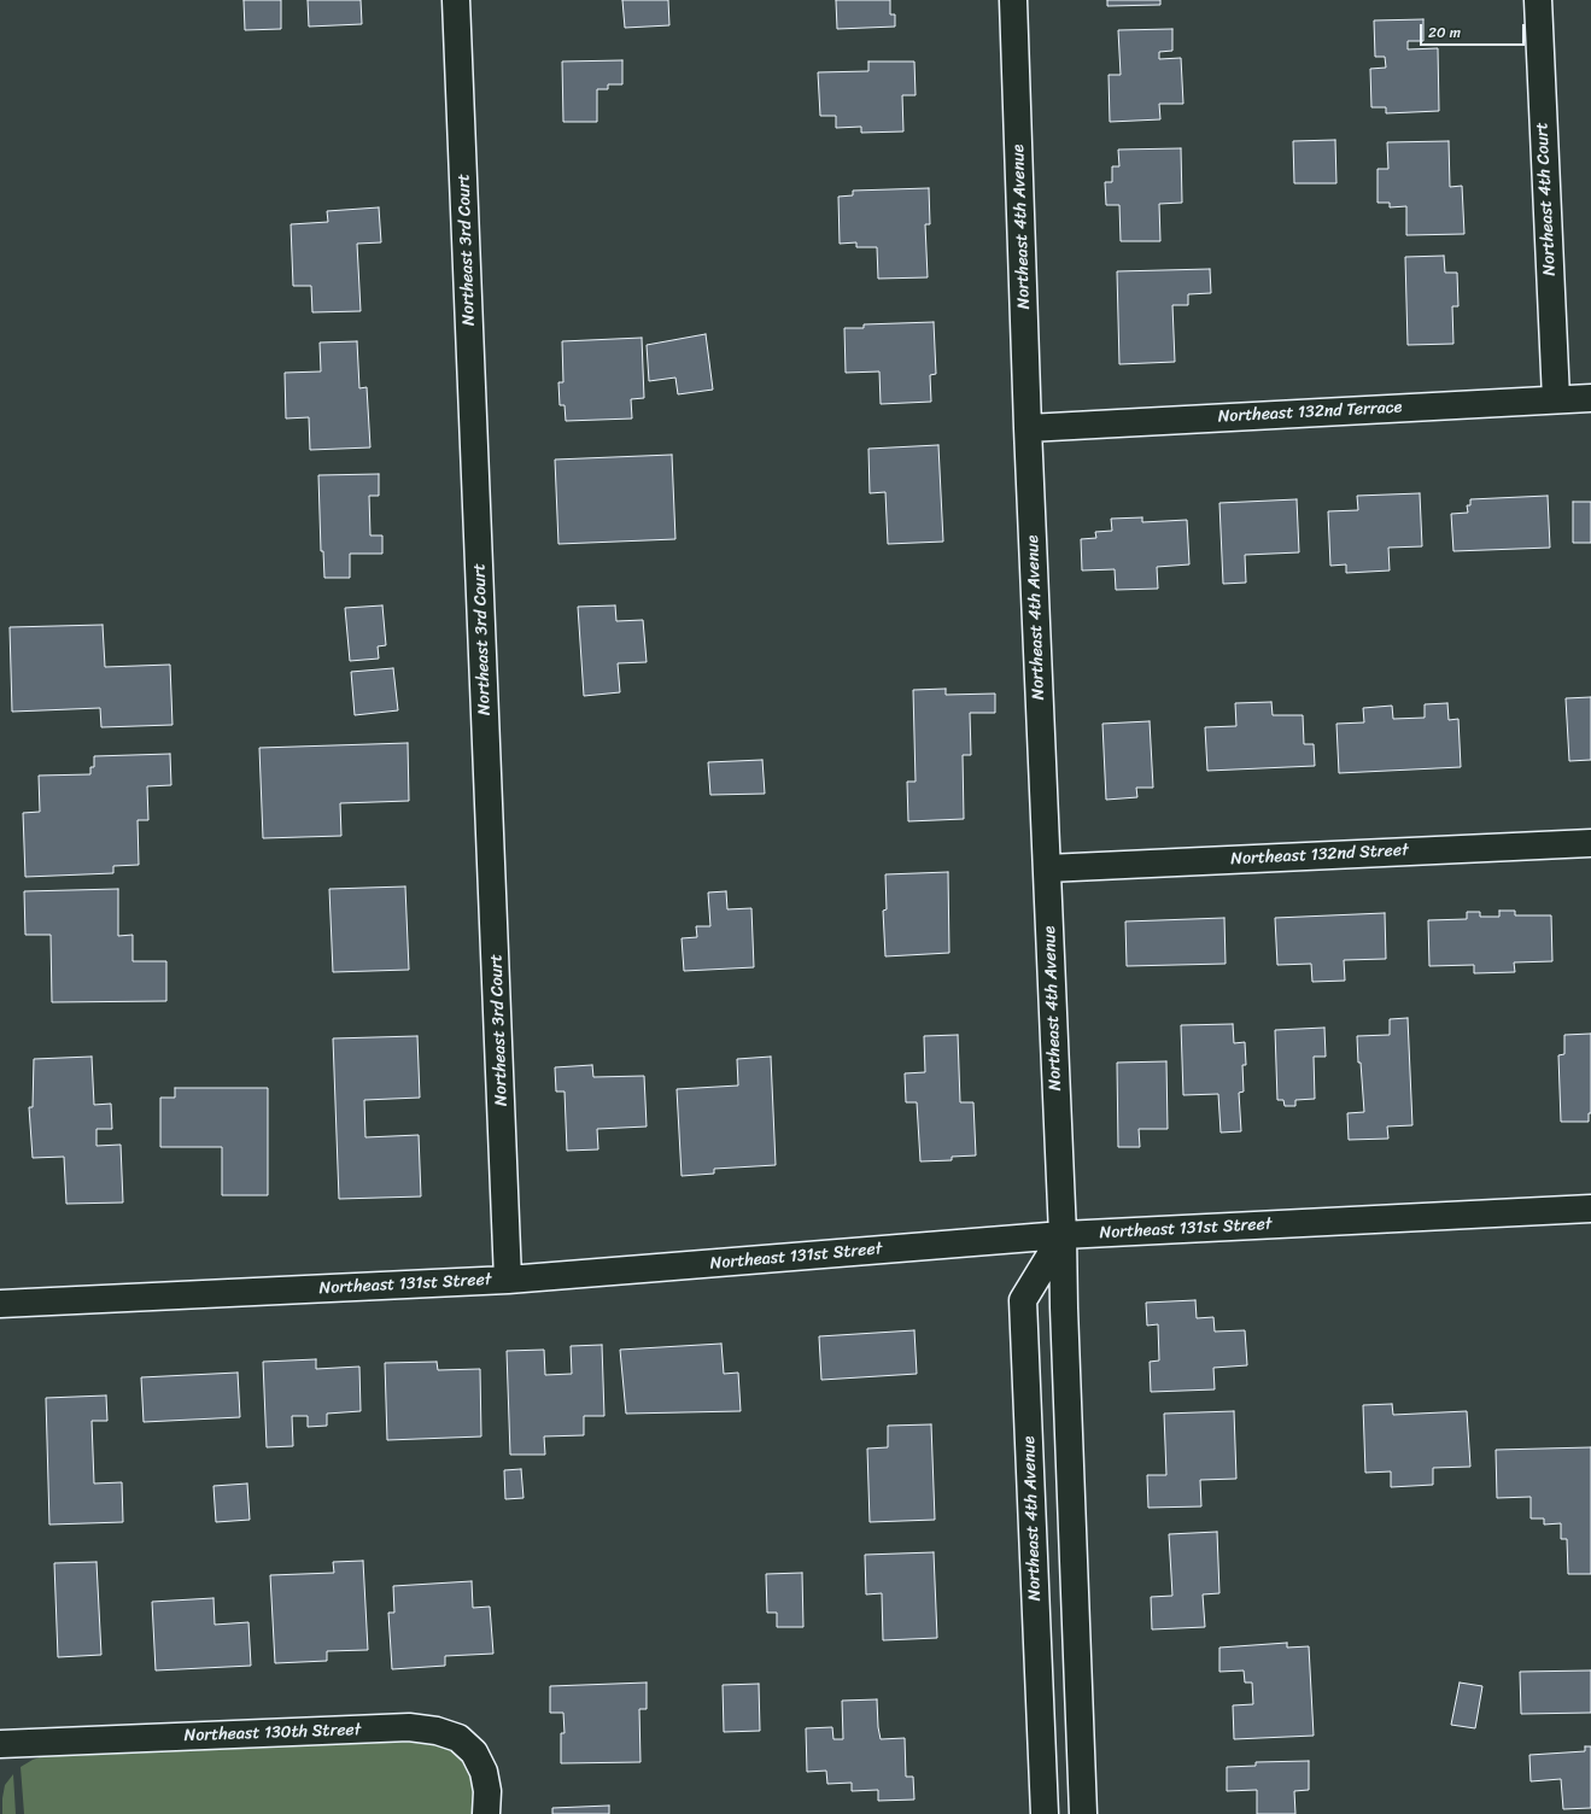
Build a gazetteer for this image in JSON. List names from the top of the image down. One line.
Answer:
{"streets":{"street":["Northeast 4th Court","Northeast 4th Avenue","Northeast 3rd Court","Northeast 132nd Terrace","Northeast 132nd Street","Northeast 131st Street","Northeast 130th Street"]},"crossings":[["Northeast 4th Court","Northeast 132nd Terrace"],["Northeast 4th Avenue","Northeast 132nd Terrace"],["Northeast 4th Avenue","Northeast 132nd Street"],["Northeast 4th Avenue","Northeast 131st Street"],["Northeast 3rd Court","Northeast 131st Street"]],"scale_bar":"20 m"}
